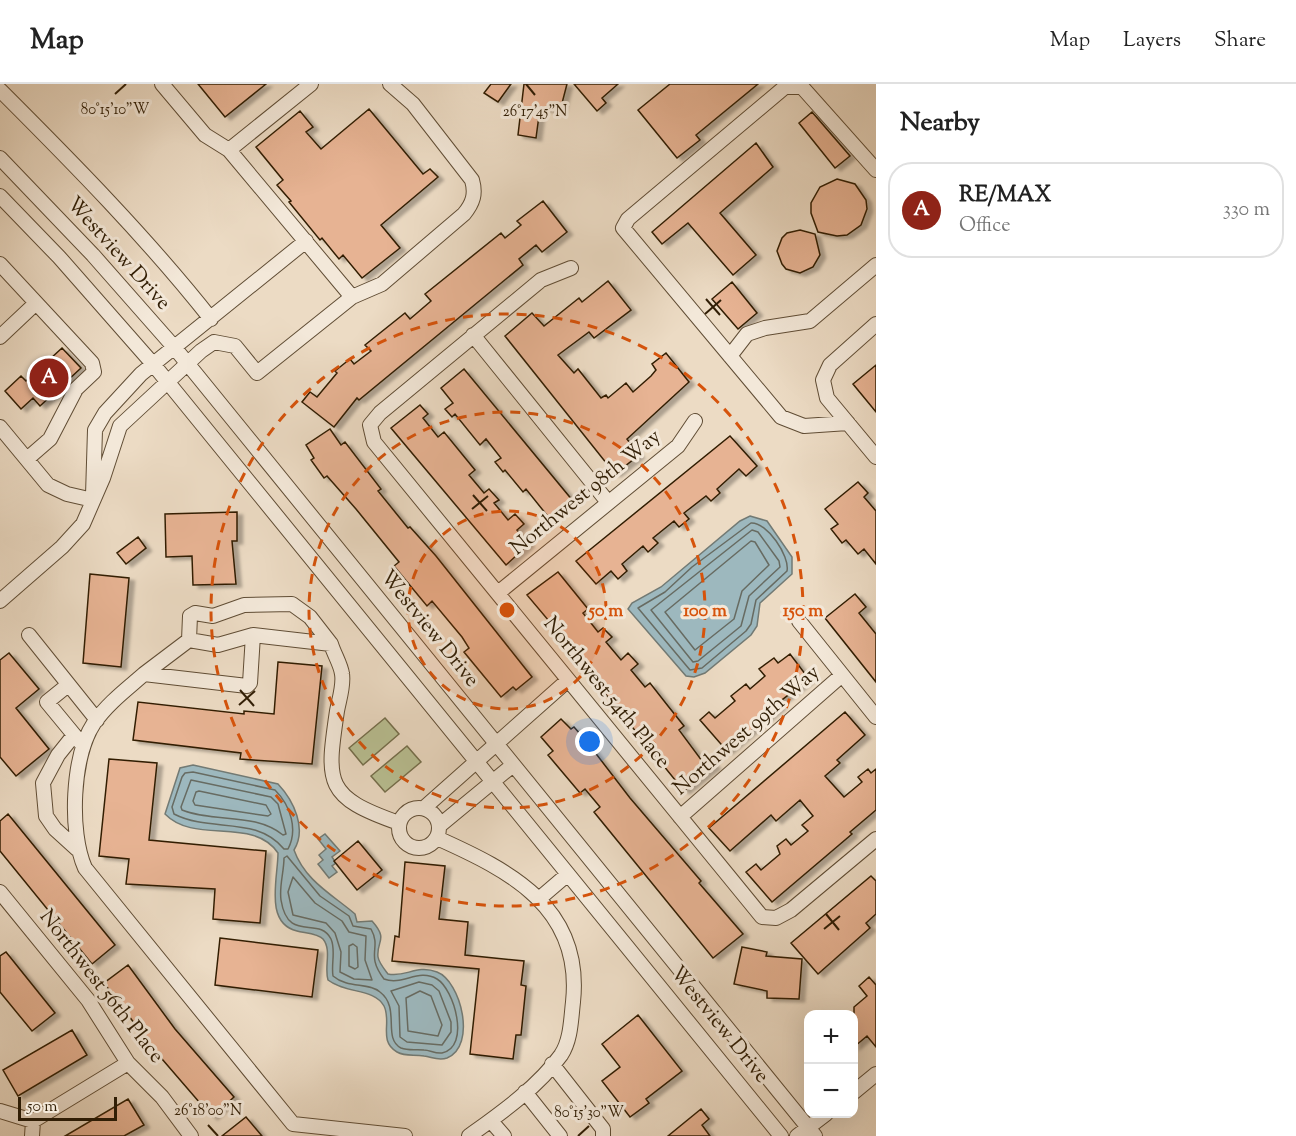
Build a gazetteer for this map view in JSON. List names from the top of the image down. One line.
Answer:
{"streets":{"street":["Westview Drive","Northwest 98th Way","Northwest 54th Place","Northwest 99th Way","Northwest 56th Place"]},"crossings":[["Northwest 98th Way","Northwest 54th Place"],["Northwest 54th Place","Northwest 99th Way"]],"scale_bar":"50 m","page":{"header":"Map","nav":["Map","Layers","Share"],"heading":"Nearby","list":[{"mark":"A","name":"RE/MAX","note":"Office","value":"330 m"}],"pins":"A","map_buttons":["+","−"],"scale":"50 m"},"coordinates":["80°15'10\"W","26°17'45\"N","26°18'00\"N","80°15'30\"W"],"rings":["50 m","100 m","150 m"]}
